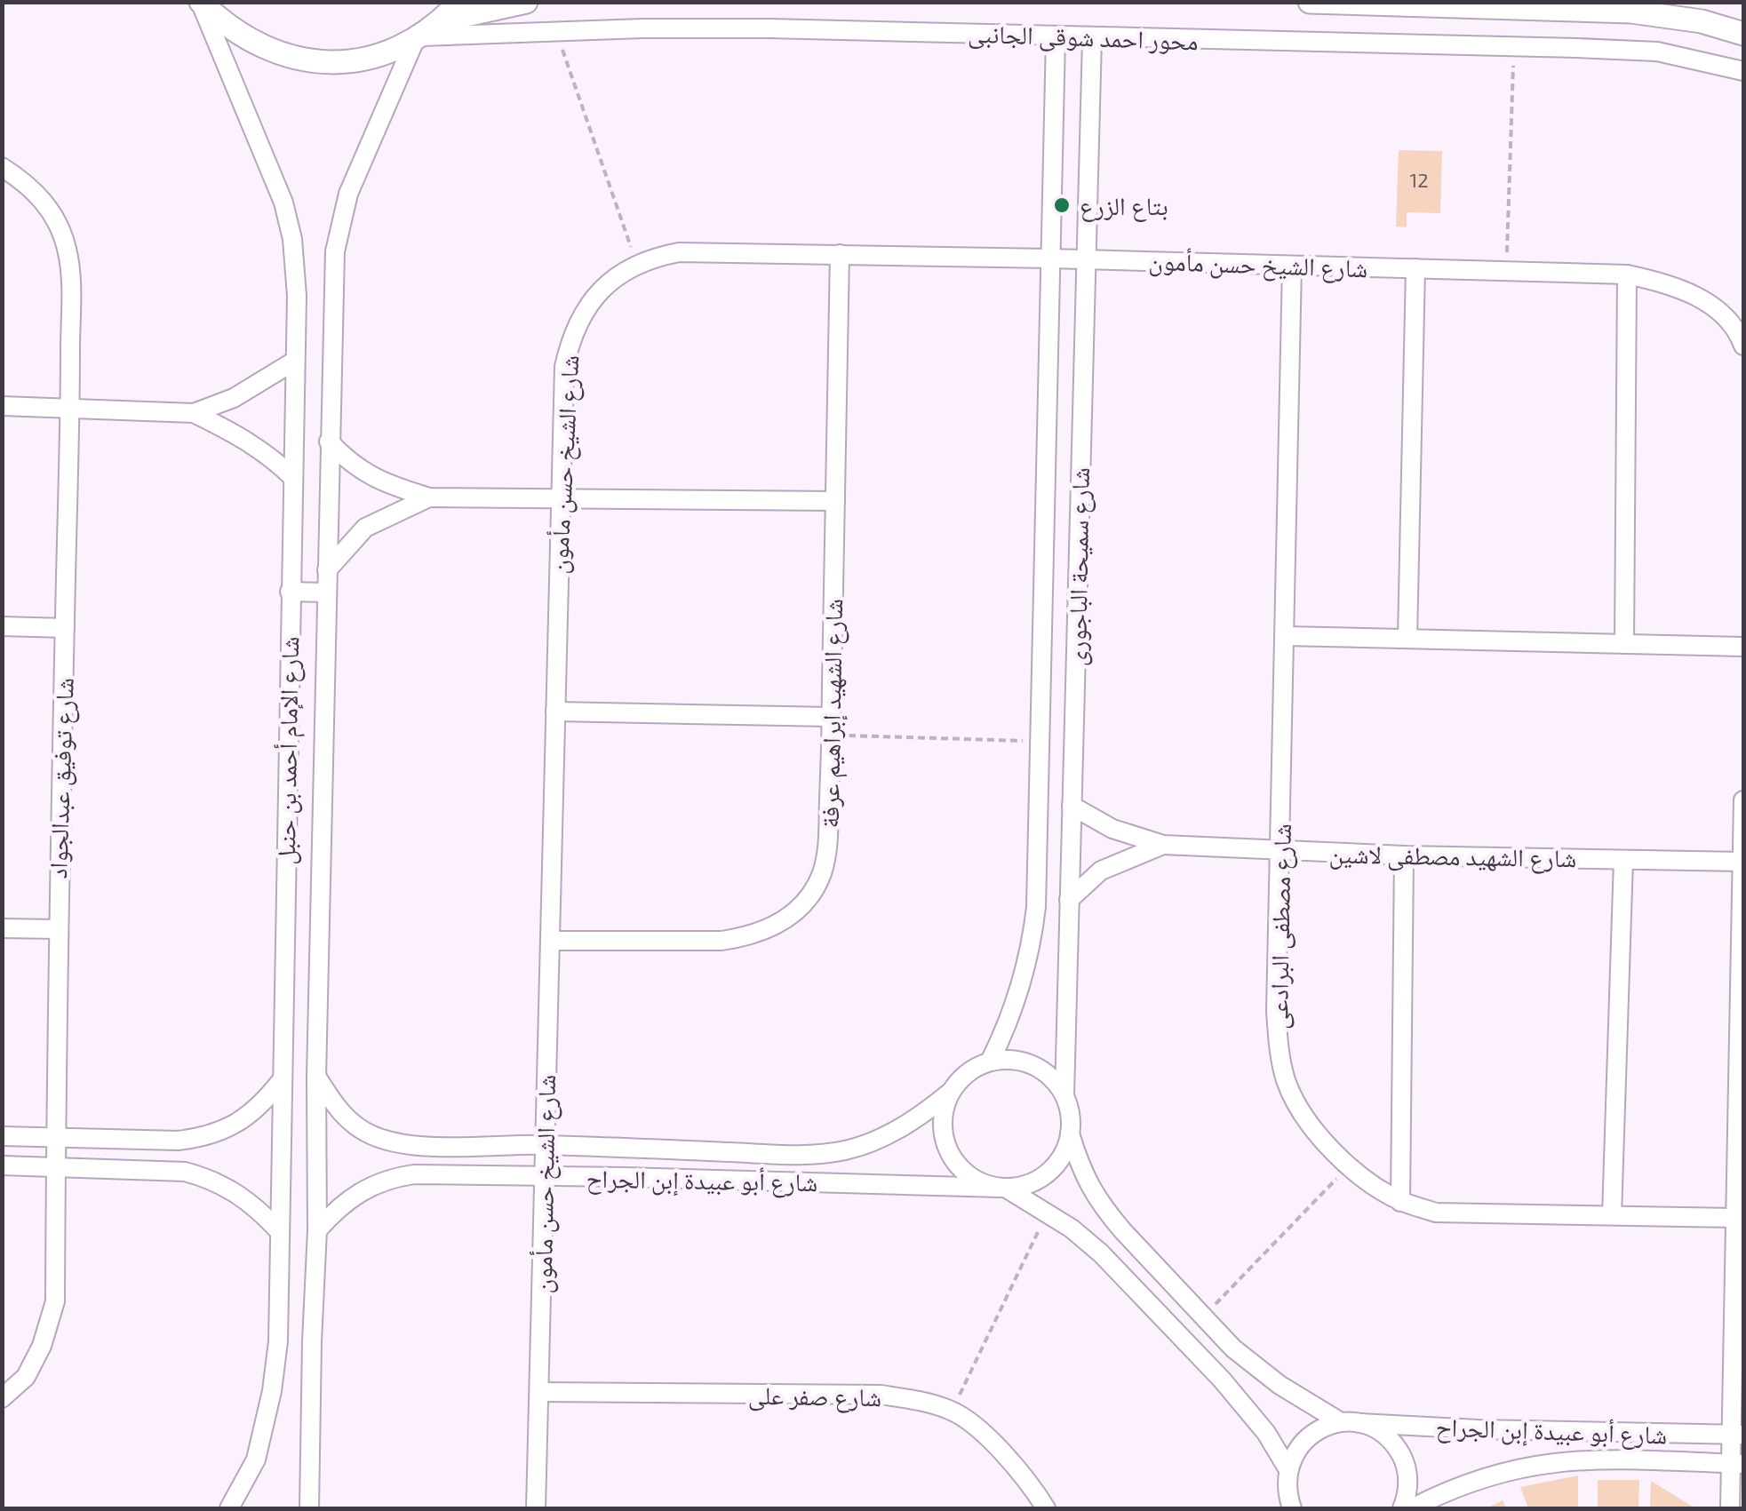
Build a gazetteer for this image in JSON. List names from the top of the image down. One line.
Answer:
{"streets":{"street":["محور احمد شوقى الجانبى","شارع الشيخ حسن مأمون","شارع سميحة الباجورى","شارع الشهيد إبراهيم عرفة","شارع الإمام أحمد بن حنبل","شارع توفيق عبدالجواد","شارع الشهيد مصطفى لاشين","شارع مصطفى البرادعى","شارع أبو عبيدة إبن الجراح","شارع صفر على"]},"crossings":[["محور احمد شوقى الجانبى","شارع سميحة الباجورى"],["محور احمد شوقى الجانبى","شارع الإمام أحمد بن حنبل"],["شارع الشيخ حسن مأمون","شارع سميحة الباجورى"],["شارع الشيخ حسن مأمون","شارع الشهيد إبراهيم عرفة"],["شارع الشيخ حسن مأمون","شارع مصطفى البرادعى"],["شارع الشيخ حسن مأمون","شارع أبو عبيدة إبن الجراح"],["شارع الشيخ حسن مأمون","شارع صفر على"],["شارع سميحة الباجورى","شارع الشهيد مصطفى لاشين"],["شارع سميحة الباجورى","شارع أبو عبيدة إبن الجراح"],["شارع الإمام أحمد بن حنبل","شارع أبو عبيدة إبن الجراح"],["شارع الشهيد مصطفى لاشين","شارع مصطفى البرادعى"]],"places":["بتاع الزرع"],"house_numbers":["12"]}
